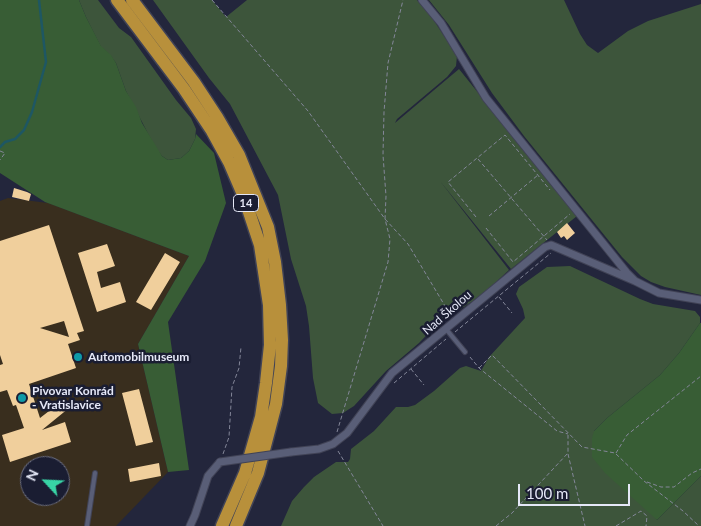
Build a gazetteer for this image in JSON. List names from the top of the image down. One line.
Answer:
{"streets":{"highway":["14"],"street":["Nad Školou"]},"places":["Automobilmuseum","Pivovar Konrád - Vratislavice"],"scale_bar":"100 m","north":"top left"}
